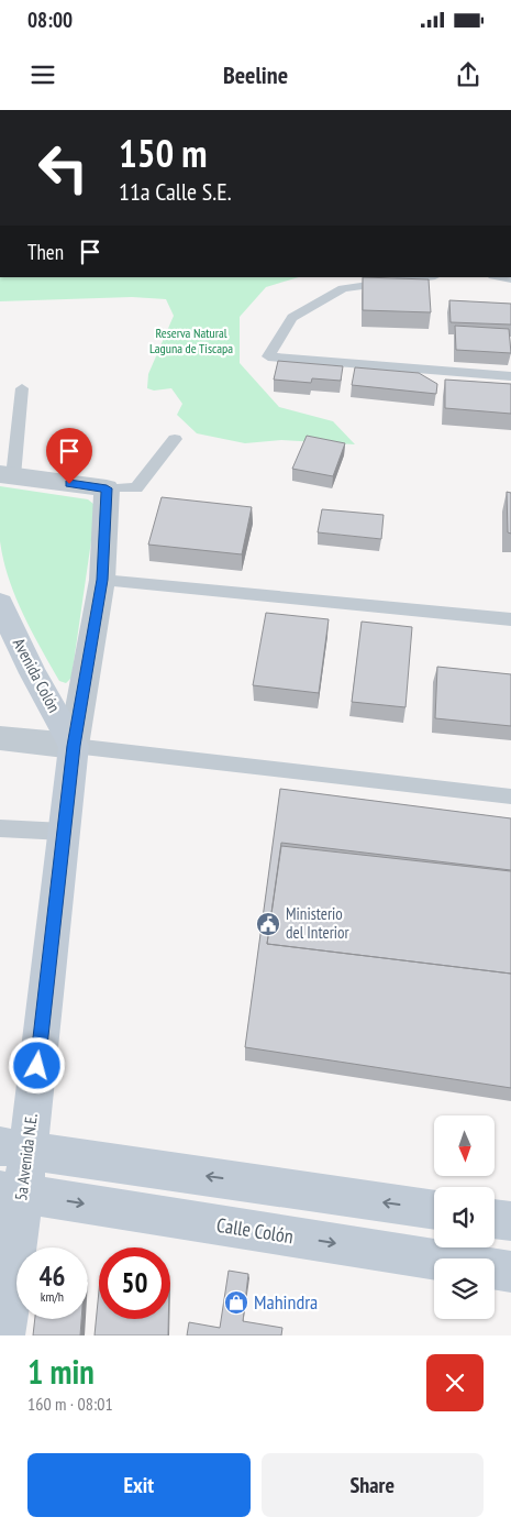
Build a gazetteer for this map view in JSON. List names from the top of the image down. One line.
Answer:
{"streets":{"main road":["Avenida Colón","5a Avenida N.E.","Calle Colón"]},"crossings":[["Avenida Colón","5a Avenida N.E."],["5a Avenida N.E.","Calle Colón"]],"parks":["Reserva Natural Laguna de Tiscapa"],"places":{"public building":["Ministerio del Interior"],"shop":["Mahindra"]},"north":"bottom","page":{"status":"08:00","header":"Beeline","turn":["150 m","11a Calle S.E."],"then":"Then","speed":"46 km/h","limit":"50","heading":["1 min","160 m · 08:01"],"buttons":["Exit","Share"]}}
